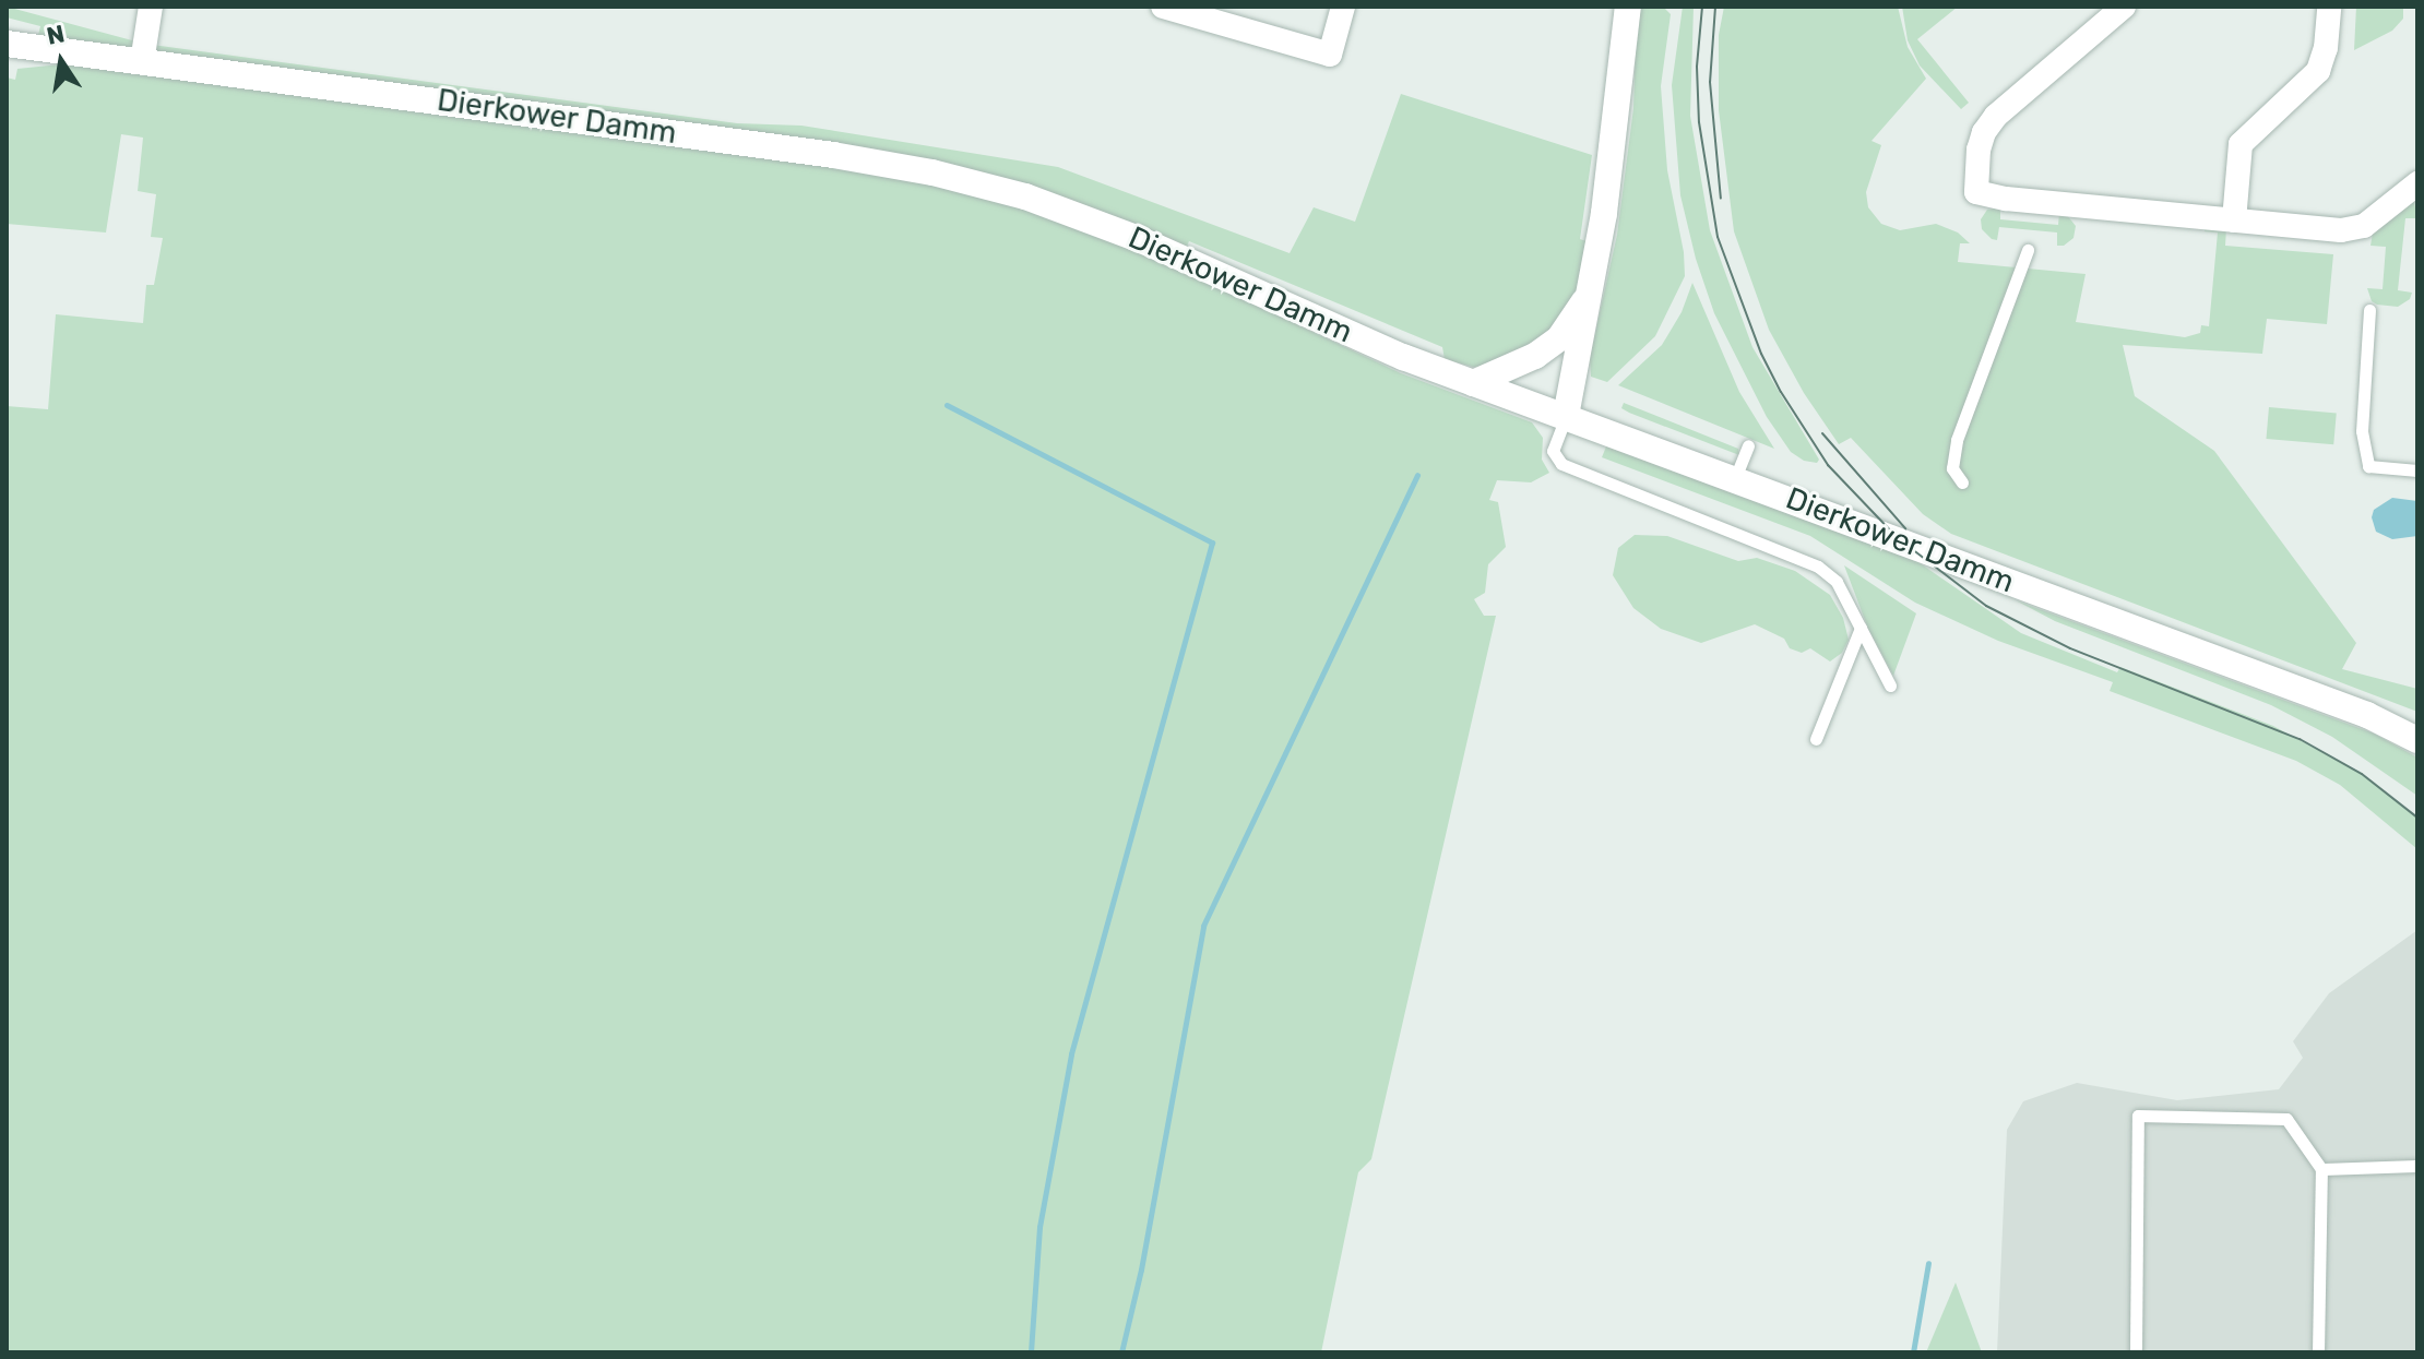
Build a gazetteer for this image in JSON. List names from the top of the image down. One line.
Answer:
{"streets":{"street":["Dierkower Damm"]},"north":"top"}
